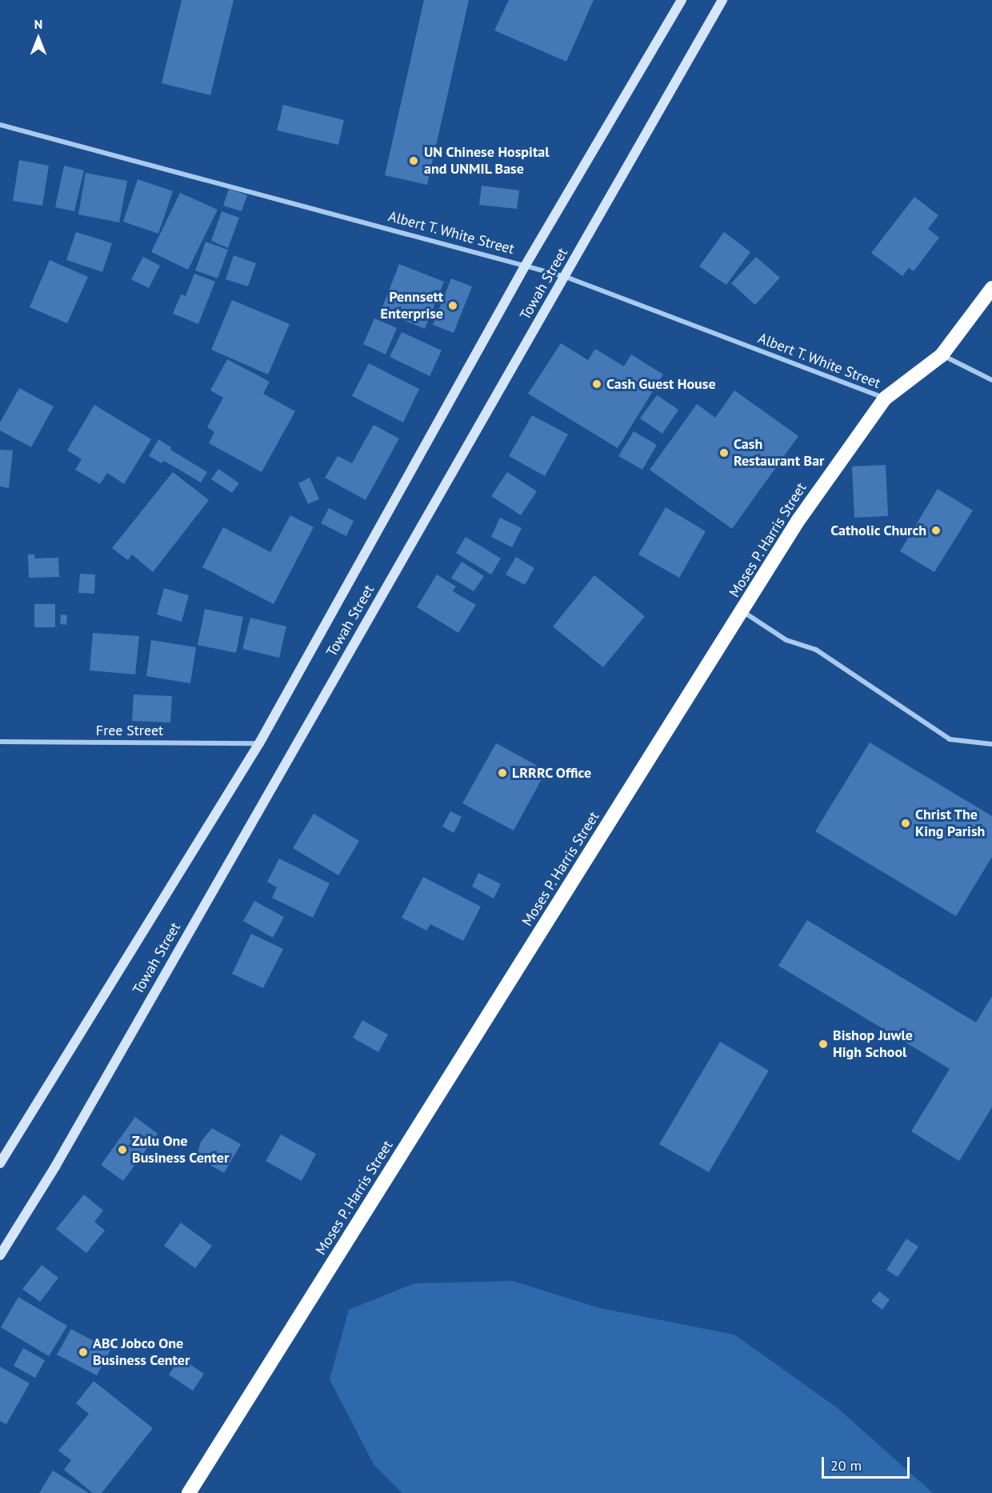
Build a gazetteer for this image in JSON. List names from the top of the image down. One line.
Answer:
{"streets":{"highway":["Moses P. Harris Street"],"street":["Albert T. White Street","Towah Street","Free Street"]},"crossings":[["Albert T. White Street","Towah Street"],["Albert T. White Street","Moses P. Harris Street"],["Towah Street","Free Street"]],"places":["UN Chinese Hospital and UNMIL Base","Pennsett Enterprise","Cash Guest House","Cash Restaurant Bar","Catholic Church","LRRRC Office","Christ The King Parish","Bishop Juwle High School","Zulu One Business Center","ABC Jobco One Business Center"],"scale_bar":"20 m","north":"top"}
